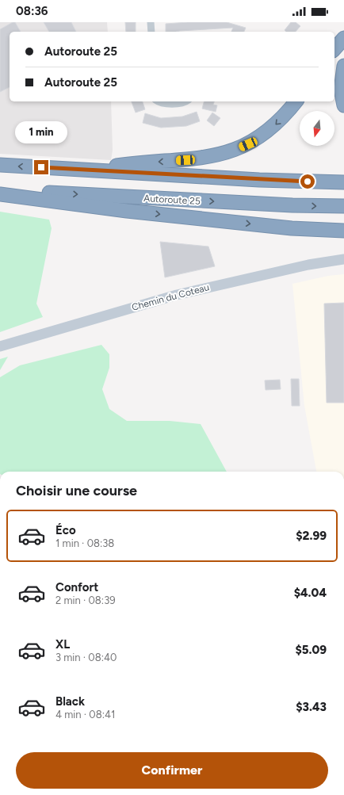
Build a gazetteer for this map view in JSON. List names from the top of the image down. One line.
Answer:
{"streets":{"highway":["Autoroute 25"],"street":["Chemin du Coteau"]},"north":"bottom","page":{"status":"08:36","banner":["Autoroute 25","Autoroute 25"],"bubble":"1 min","heading":"Choisir une course","list":[{"name":"Éco","note":"1 min · 08:38","value":"$2.99"},{"name":"Confort","note":"2 min · 08:39","value":"$4.04"},{"name":"XL","note":"3 min · 08:40","value":"$5.09"},{"name":"Black","note":"4 min · 08:41","value":"$3.43"}],"buttons":"Confirmer"}}
